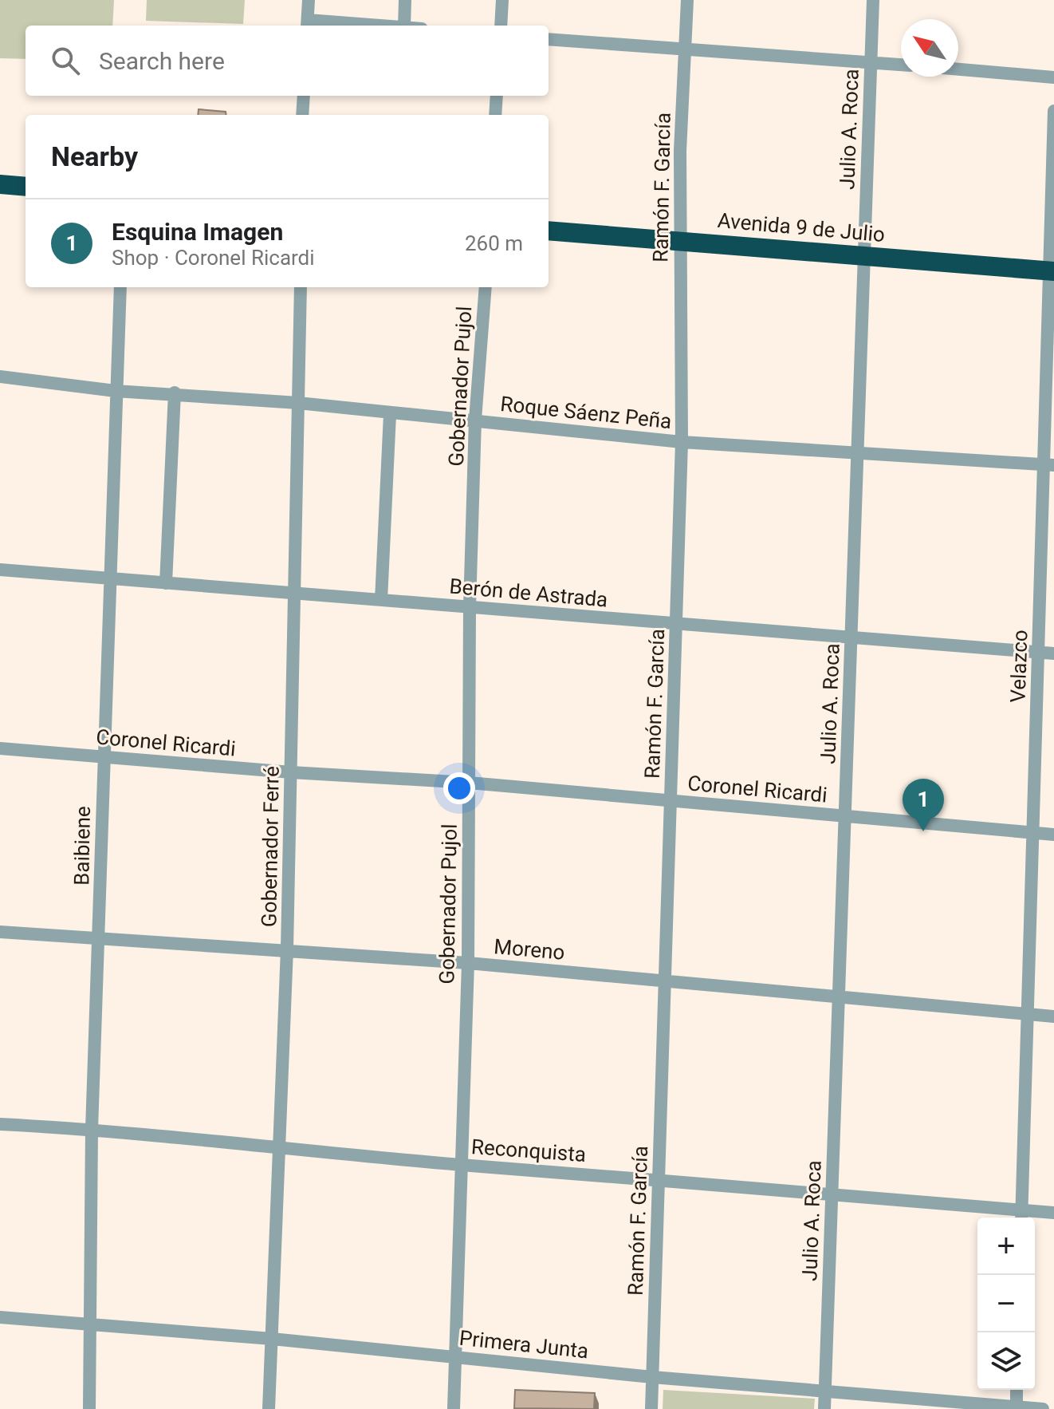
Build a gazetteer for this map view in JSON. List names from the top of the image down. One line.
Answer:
{"streets":{"highway":["Avenida 9 de Julio"],"street":["Julio A. Roca","Ramón F. García","Gobernador Pujol","Roque Sáenz Peña","Berón de Astrada","Velazco","Coronel Ricardi","Baibiene","Gobernador Ferré","Moreno","Reconquista","Primera Junta"]},"crossings":[["Julio A. Roca","Avenida 9 de Julio"],["Julio A. Roca","Roque Sáenz Peña"],["Julio A. Roca","Berón de Astrada"],["Julio A. Roca","Coronel Ricardi"],["Julio A. Roca","Moreno"],["Julio A. Roca","Reconquista"],["Julio A. Roca","Primera Junta"],["Ramón F. García","Avenida 9 de Julio"],["Ramón F. García","Roque Sáenz Peña"],["Ramón F. García","Berón de Astrada"],["Ramón F. García","Coronel Ricardi"],["Ramón F. García","Moreno"],["Ramón F. García","Reconquista"],["Ramón F. García","Primera Junta"],["Avenida 9 de Julio","Velazco"],["Gobernador Pujol","Roque Sáenz Peña"],["Gobernador Pujol","Berón de Astrada"],["Gobernador Pujol","Coronel Ricardi"],["Gobernador Pujol","Moreno"],["Gobernador Pujol","Reconquista"],["Gobernador Pujol","Primera Junta"],["Roque Sáenz Peña","Velazco"],["Roque Sáenz Peña","Baibiene"],["Roque Sáenz Peña","Gobernador Ferré"],["Berón de Astrada","Velazco"],["Berón de Astrada","Baibiene"],["Berón de Astrada","Gobernador Ferré"],["Velazco","Coronel Ricardi"],["Velazco","Moreno"],["Velazco","Reconquista"],["Coronel Ricardi","Baibiene"],["Coronel Ricardi","Gobernador Ferré"],["Baibiene","Moreno"],["Baibiene","Reconquista"],["Baibiene","Primera Junta"],["Gobernador Ferré","Moreno"],["Gobernador Ferré","Reconquista"],["Gobernador Ferré","Primera Junta"]],"north":"top left","page":{"search":"Search here","heading":"Nearby","list":[{"mark":"1","name":"Esquina Imagen","note":"Shop · Coronel Ricardi","value":"260 m"}],"pins":"1","map_buttons":["+","−"]}}
